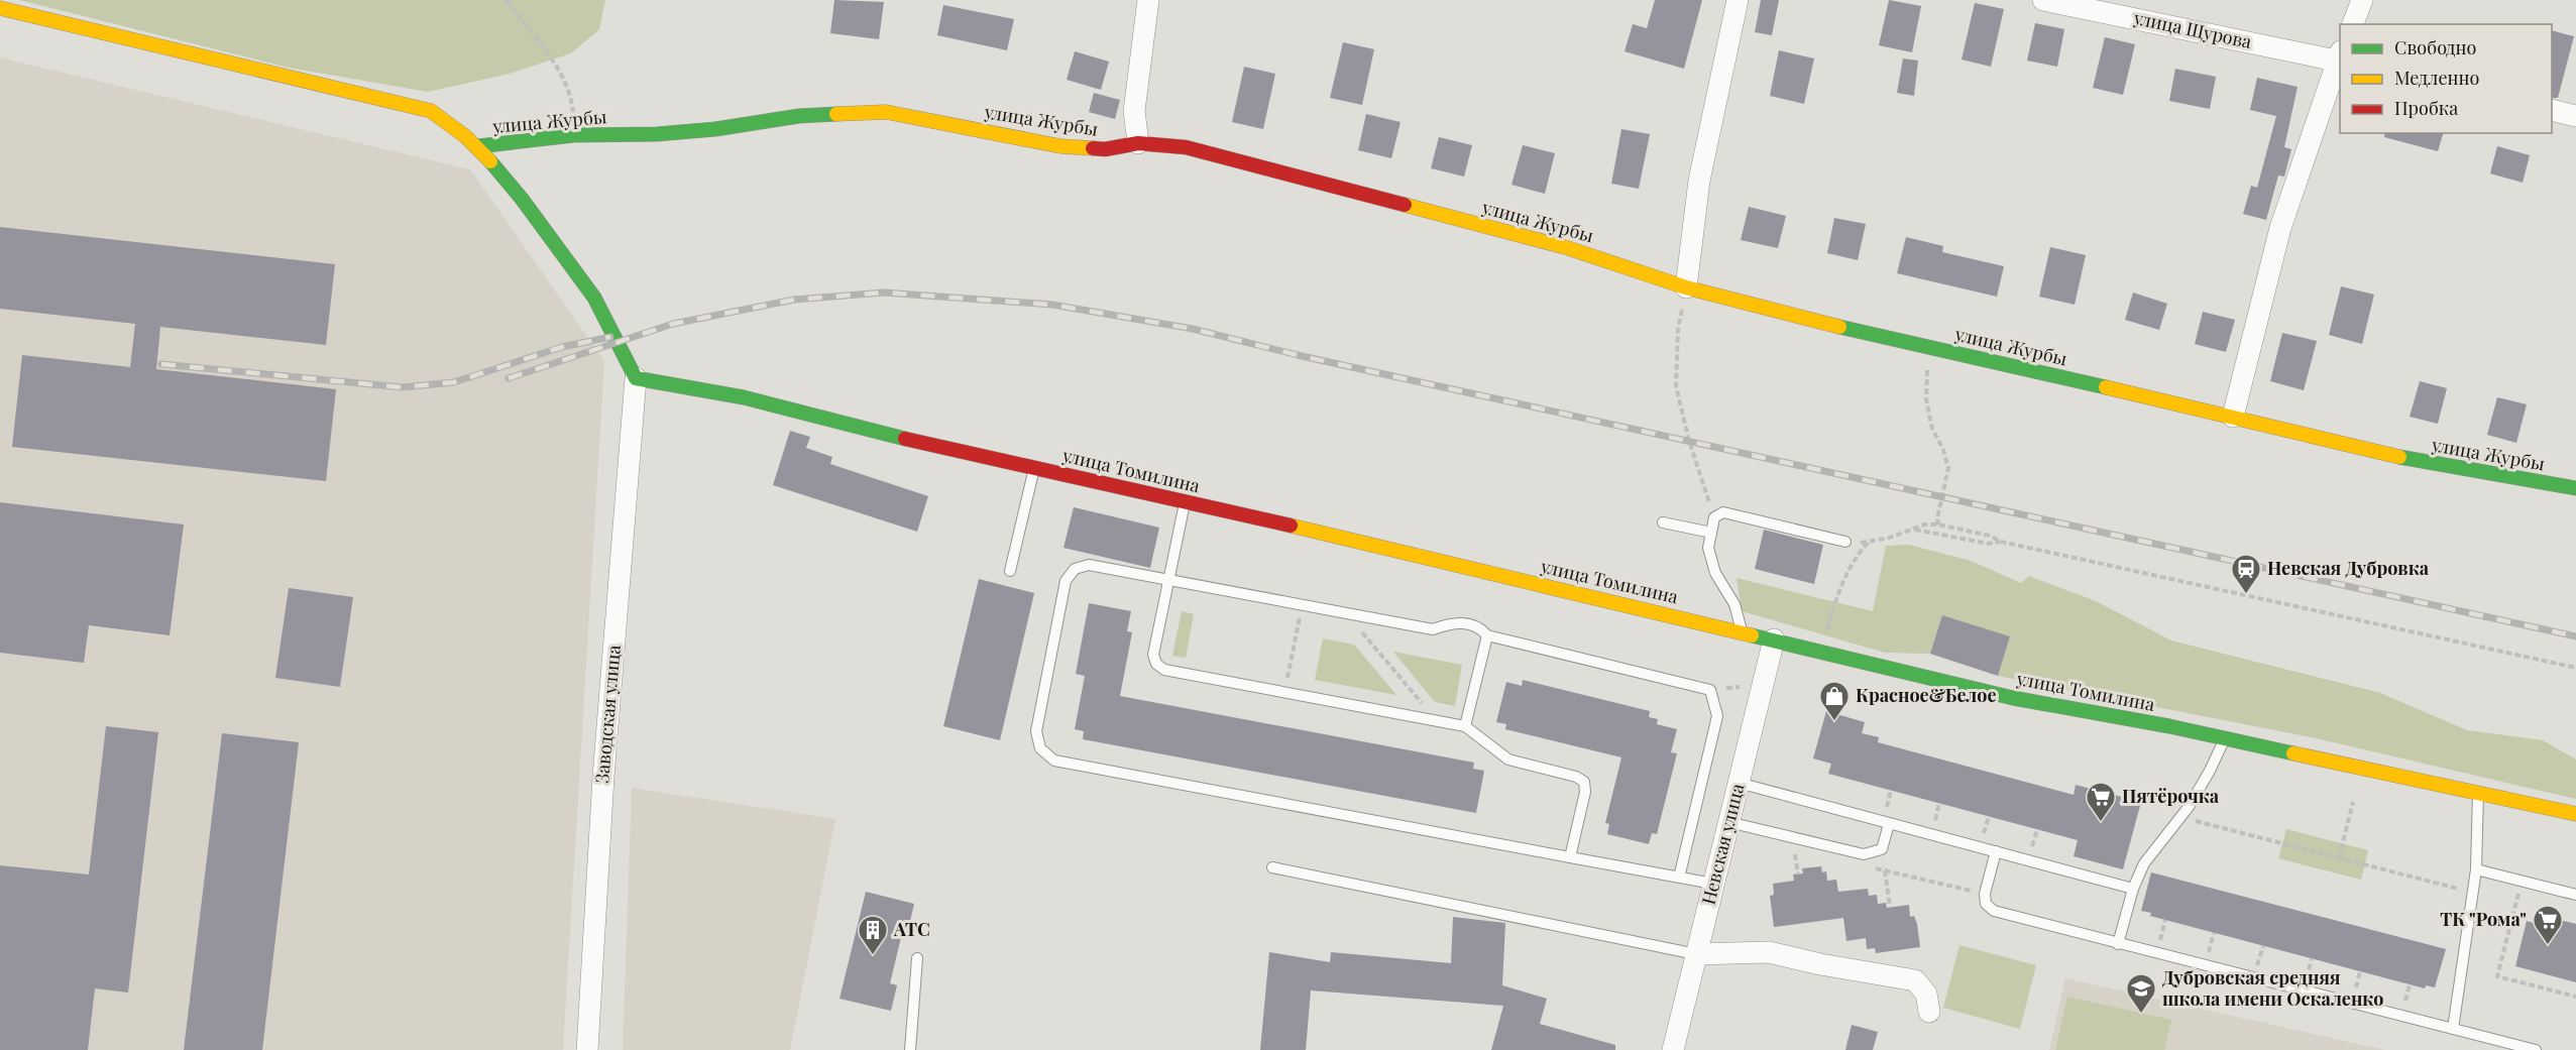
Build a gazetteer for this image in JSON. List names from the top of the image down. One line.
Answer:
{"streets":{"street":["улица Щурова","улица Журбы","улица Томилина","Заводская улица","Невская улица"]},"crossings":[["улица Томилина","Заводская улица"],["улица Томилина","Невская улица"]],"places":{"station":["Невская Дубровка"],"shop":["Красное&Белое"],"supermarket":["Пятёрочка","ТК \"Рома\""],"building":["АТС"],"school or university":["Дубровская средняя школа имени Оскаленко"]},"legend":["Свободно","Медленно","Пробка"]}
